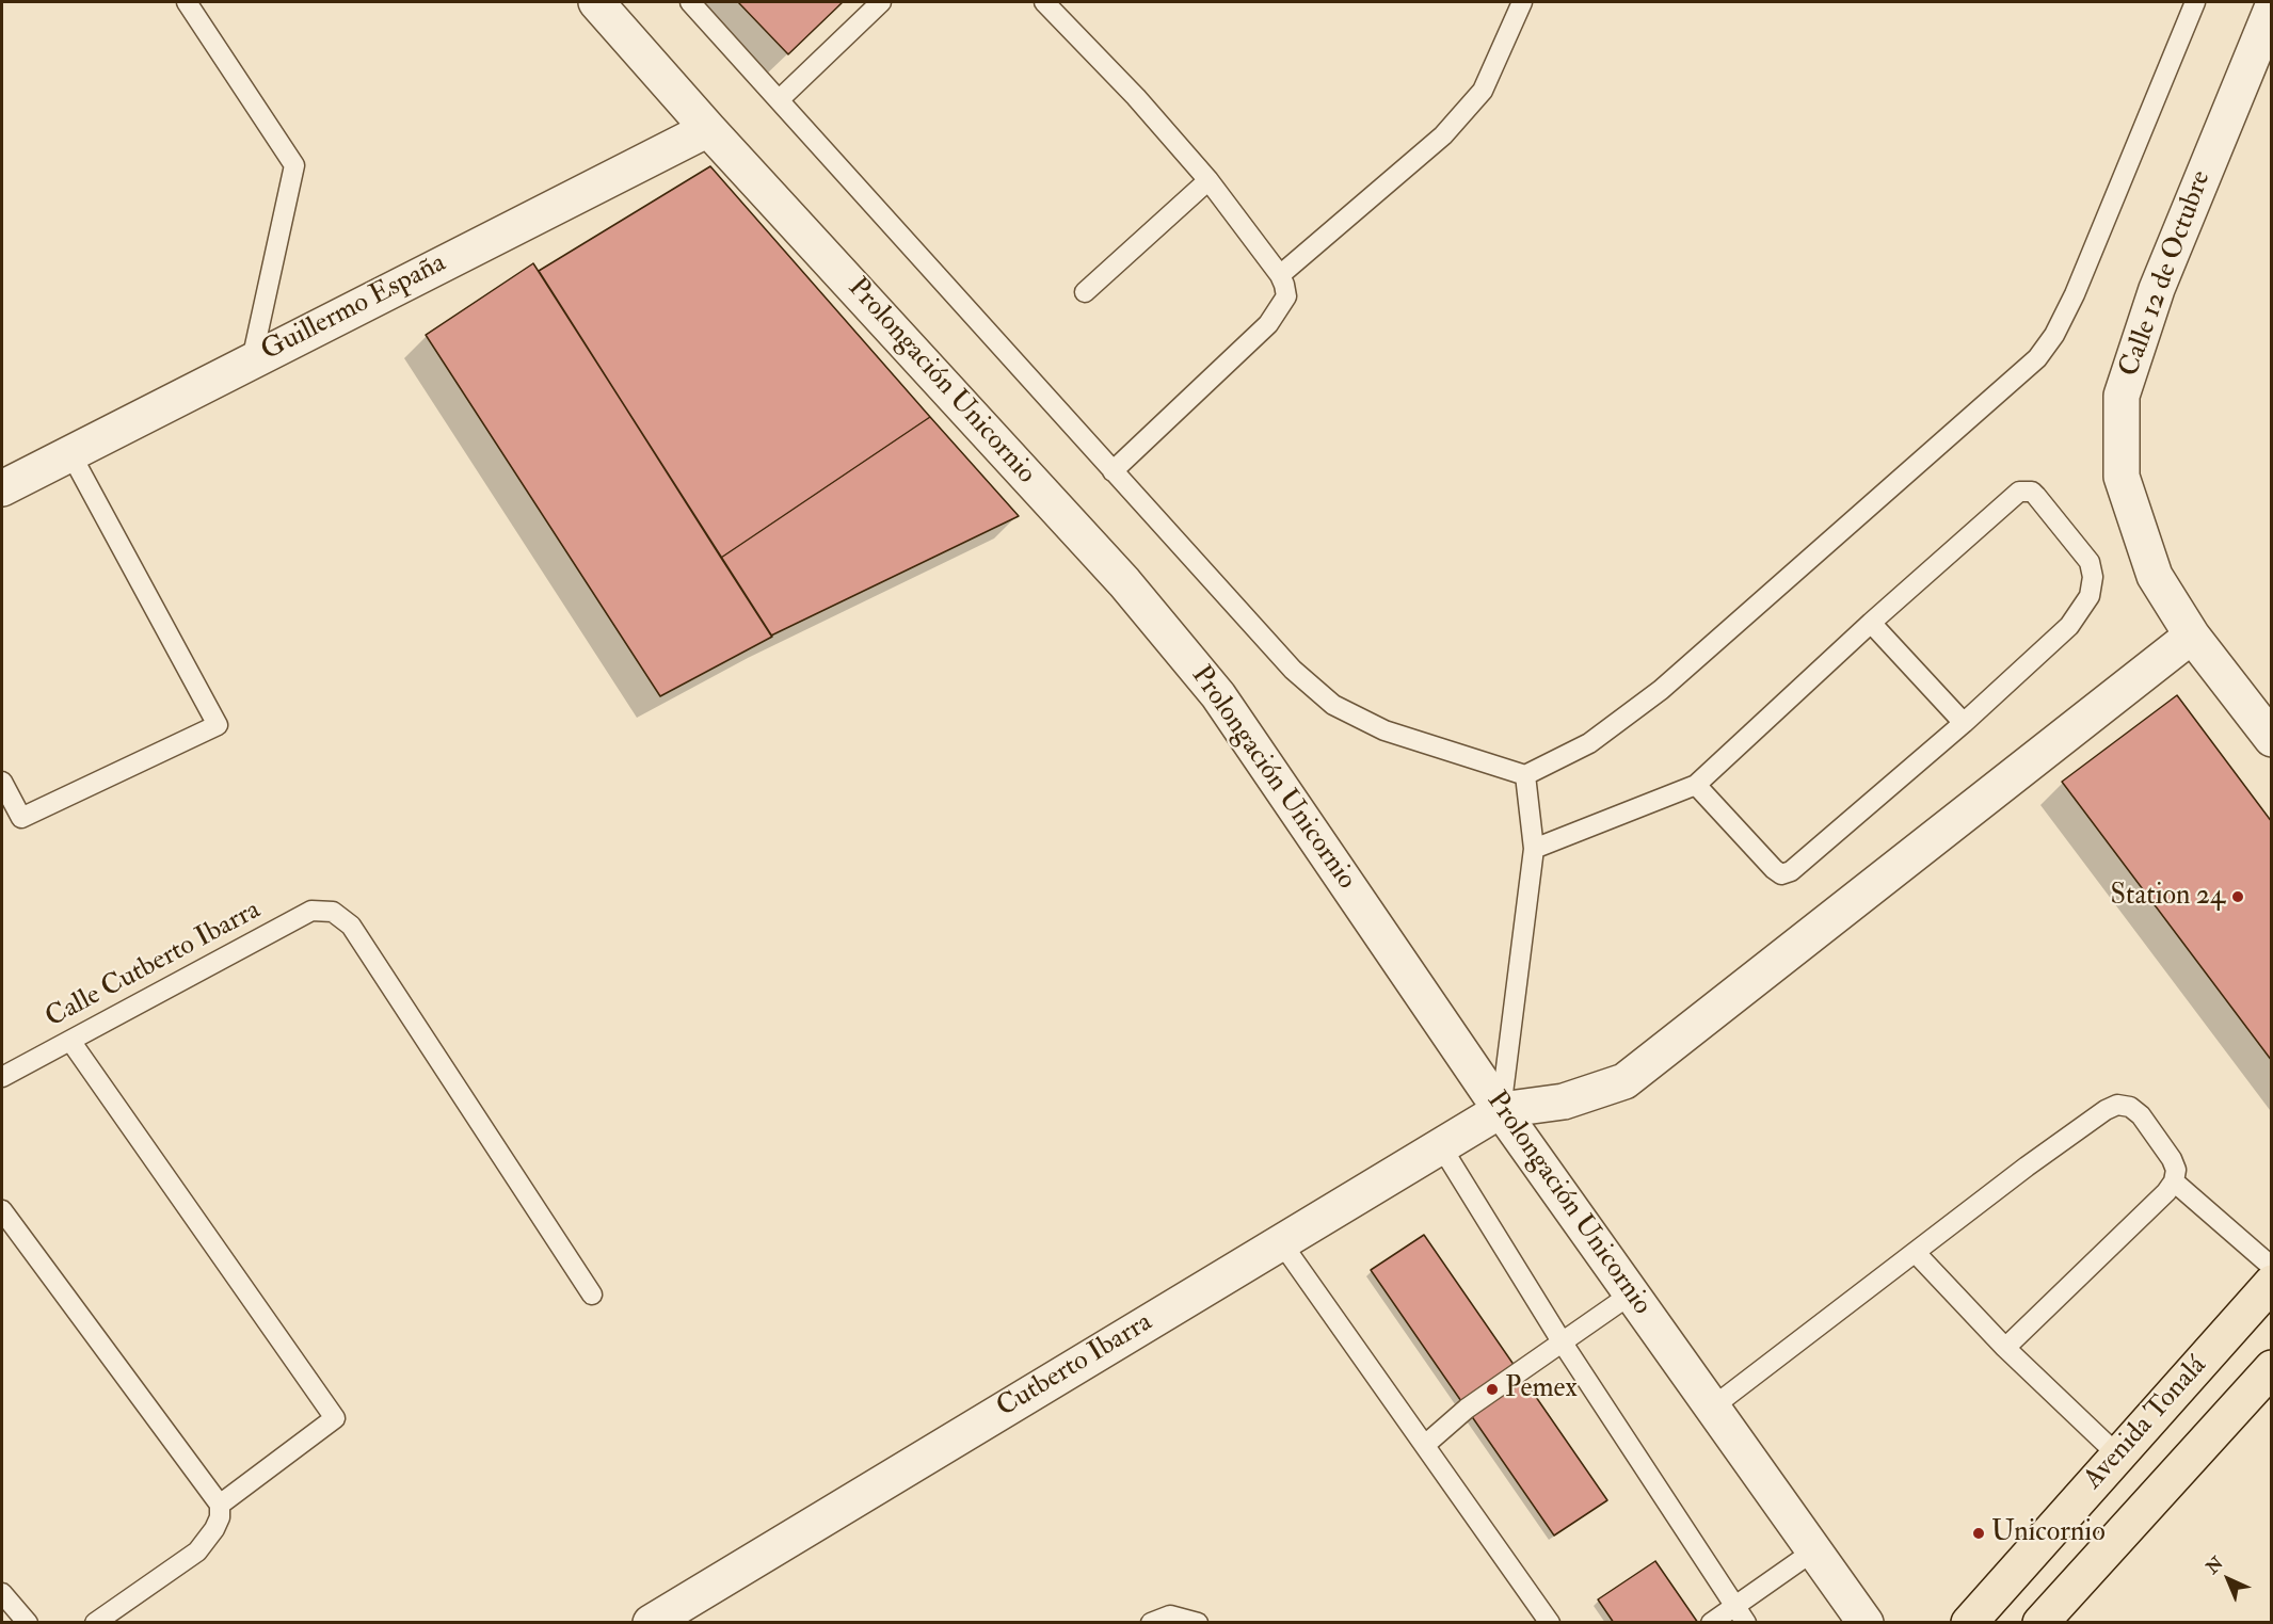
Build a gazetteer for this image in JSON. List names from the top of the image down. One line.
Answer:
{"streets":{"main road":["Avenida Tonalá"],"street":["Calle 12 de Octubre","Guillermo España","Prolongación Unicornio","Cutberto Ibarra"],"lane":["Calle Cutberto Ibarra"]},"crossings":[["Guillermo España","Prolongación Unicornio"],["Prolongación Unicornio","Cutberto Ibarra"]],"places":["Station 24","Pemex","Unicornio"],"north":"top left"}
